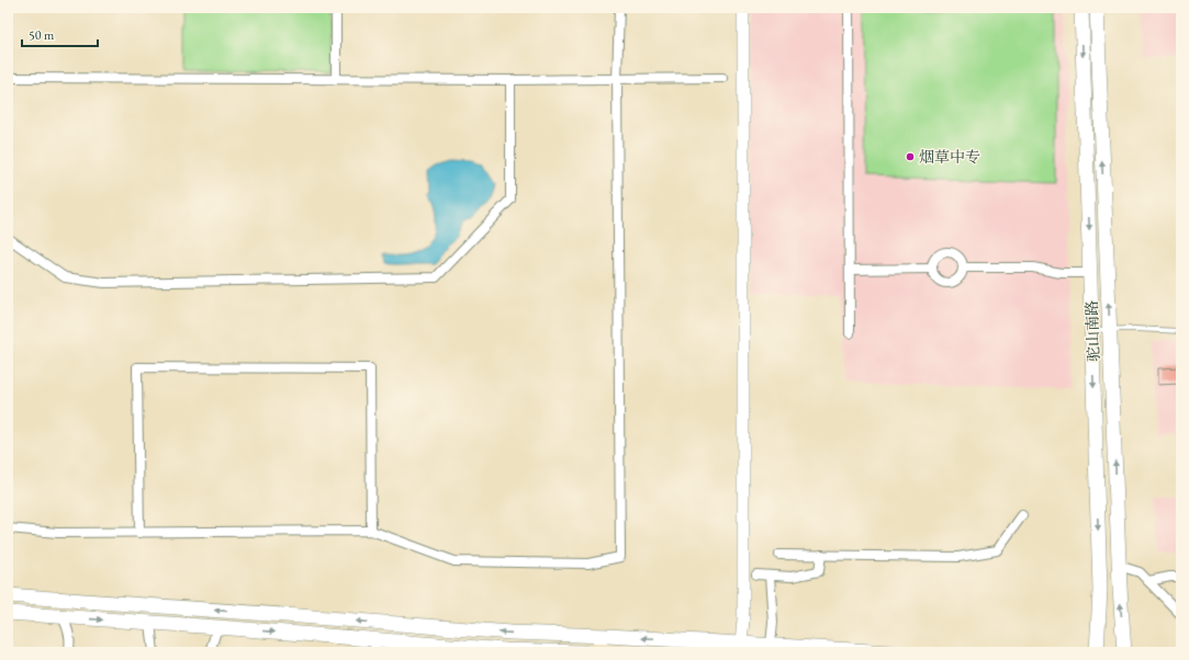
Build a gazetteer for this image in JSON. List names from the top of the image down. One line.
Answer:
{"streets":{"main road":["驼山南路"]},"places":["烟草中专"],"scale_bar":"50 m"}
